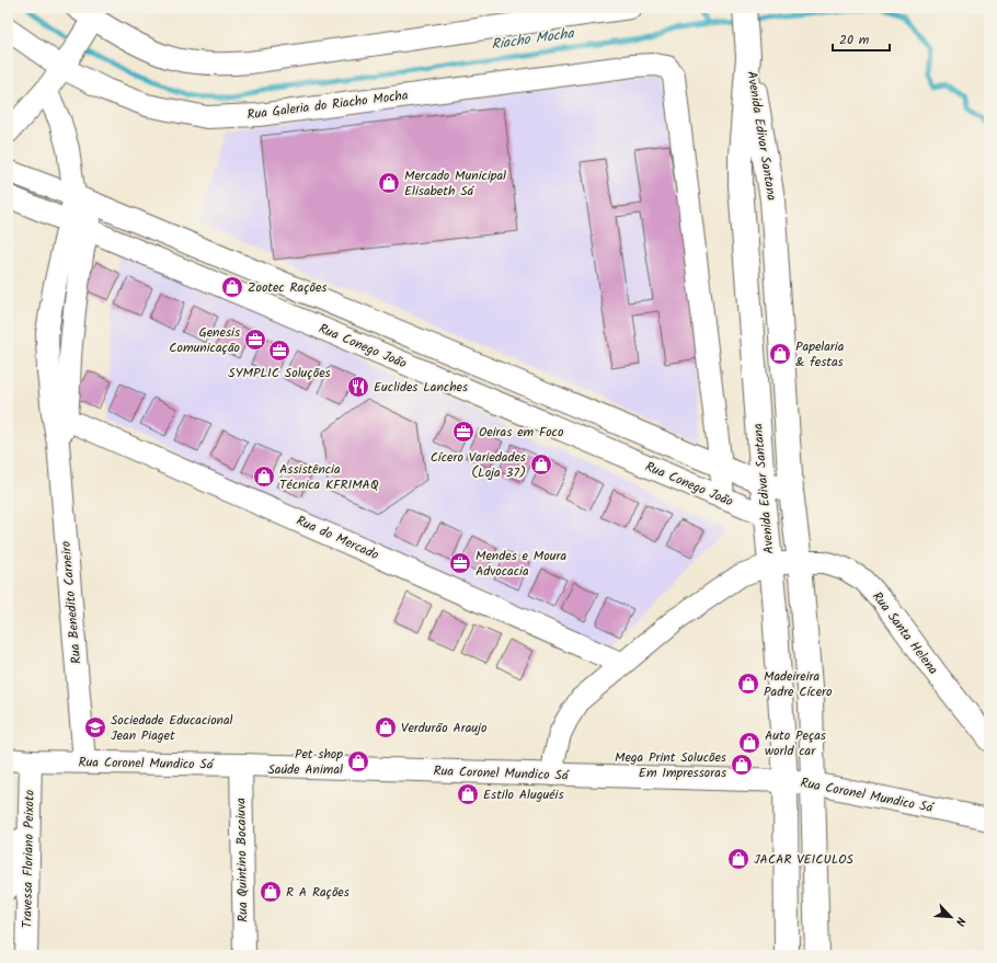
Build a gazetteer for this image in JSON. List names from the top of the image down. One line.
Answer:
{"streets":{"highway":["Avenida Edivar Santana"],"street":["Rua Galeria do Riacho Mocha","Rua Conego João","Rua do Mercado","Rua Benedito Carneiro","Rua Santa Helena","Rua Coronel Mundico Sá","Travessa Floriano Peixoto","Rua Quintino Bocaiuva"]},"crossings":[["Rua Galeria do Riacho Mocha","Rua Conego João"],["Avenida Edivar Santana","Rua Conego João"],["Avenida Edivar Santana","Rua Santa Helena"],["Avenida Edivar Santana","Rua Coronel Mundico Sá"],["Rua Conego João","Rua Benedito Carneiro"],["Rua do Mercado","Rua Benedito Carneiro"],["Rua do Mercado","Rua Santa Helena"],["Rua Benedito Carneiro","Rua Coronel Mundico Sá"],["Rua Santa Helena","Rua Coronel Mundico Sá"],["Rua Coronel Mundico Sá","Travessa Floriano Peixoto"],["Rua Coronel Mundico Sá","Rua Quintino Bocaiuva"]],"water":["Riacho Mocha"],"places":{"shop":["Mercado Municipal Elisabeth Sá","Zootec Rações","Papelaria & festas","Cícero Variedades (Loja 37)","Assistência Técnica KFRIMAQ","Madeireira Padre Cícero","Verdurão Araujo","Auto Peças world car","Pet shop Saúde Animal","Mega Print Solucões Em Impressoras","Estilo Aluguéis","JACAR VEICULOS","R A Rações"],"office":["Genesis Comunicação","SYMPLIC Soluções","Oeiras em Foco","Mendes e Moura Advocacia"],"restaurant":["Euclides Lanches"],"school or university":["Sociedade Educacional Jean Piaget"]},"scale_bar":"20 m","north":"bottom right"}
